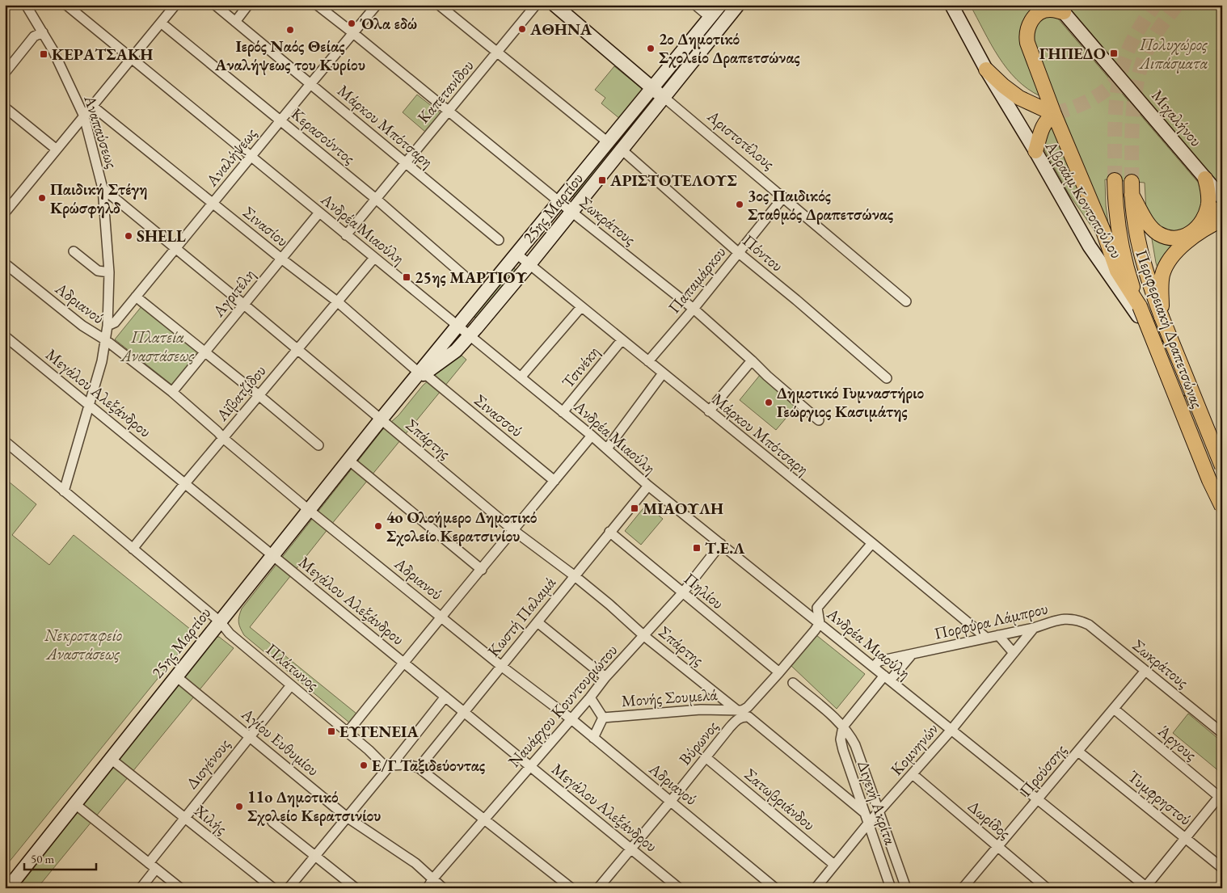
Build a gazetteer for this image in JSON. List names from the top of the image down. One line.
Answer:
{"streets":{"main road":["Περιφερειακή Δραπετσώνας"],"street":["Καπετανίδου","Μιχαλήνου","Μάρκου Μπότσαρη","Αναπαύσεως","Κερασούντος","Αριστοτέλους","Αναλήψεως","Αβραάμ Κοντοπούλου","25ης Μαρτίου","Σωκράτους","Σινασίου","Ανδρέα Μιαούλη","Πόντου","Παπαμάρκου","Αγριτέλη","Αδριανού","Τσινέκη","Μεγάλου Αλεξάνδρου","Αϊβατζίδου","Σινασσού","Σπάρτης","Πηλίου","Κωστή Παλαμά","Πορφύρα Λάμπρου","Πλάτωνος","Μονής Σουμελά","Ναυάρχου Κουντουριώτου","Αγίου Ευθυμίου","Βύρωνος","Άργους","Κομνηνών","Διογένους","Προύσσης","Τυμφρηστού","Σατωβριάνδου","Διγενή Ακρίτα","Χιλής","Δωρίδος"]},"crossings":[["Καπετανίδου","Μάρκου Μπότσαρη"],["Καπετανίδου","Κερασούντος"],["Καπετανίδου","Σωκράτους"],["Καπετανίδου","Ανδρέα Μιαούλη"],["Μάρκου Μπότσαρη","Αναλήψεως"],["Μάρκου Μπότσαρη","25ης Μαρτίου"],["Μάρκου Μπότσαρη","Παπαμάρκου"],["Μάρκου Μπότσαρη","Τσινέκη"],["Μάρκου Μπότσαρη","Πορφύρα Λάμπρου"],["Αναπαύσεως","Αναλήψεως"],["Αναπαύσεως","Αδριανού"],["Αναπαύσεως","Μεγάλου Αλεξάνδρου"],["Αναπαύσεως","Σπάρτης"],["Αναπαύσεως","Πλάτωνος"],["Κερασούντος","Αναλήψεως"],["Αριστοτέλους","25ης Μαρτίου"],["Αριστοτέλους","Παπαμάρκου"],["Αναλήψεως","Σωκράτους"],["Αναλήψεως","Σινασίου"],["Αναλήψεως","Ανδρέα Μιαούλη"],["Αναλήψεως","Σπάρτης"],["25ης Μαρτίου","Σωκράτους"],["25ης Μαρτίου","Σινασίου"],["25ης Μαρτίου","Ανδρέα Μιαούλη"],["25ης Μαρτίου","Πόντου"],["25ης Μαρτίου","Αδριανού"],["25ης Μαρτίου","Μεγάλου Αλεξάνδρου"],["25ης Μαρτίου","Σινασσού"],["25ης Μαρτίου","Σπάρτης"],["25ης Μαρτίου","Πλάτωνος"],["25ης Μαρτίου","Αγίου Ευθυμίου"],["25ης Μαρτίου","Χιλής"],["Σωκράτους","Παπαμάρκου"],["Σωκράτους","Πορφύρα Λάμπρου"],["Σωκράτους","Προύσσης"],["Σινασίου","Αγριτέλη"],["Σινασίου","Αϊβατζίδου"],["Σινασίου","Σινασσού"],["Ανδρέα Μιαούλη","Αγριτέλη"],["Ανδρέα Μιαούλη","Τσινέκη"],["Ανδρέα Μιαούλη","Αϊβατζίδου"],["Ανδρέα Μιαούλη","Κωστή Παλαμά"],["Ανδρέα Μιαούλη","Πορφύρα Λάμπρου"],["Ανδρέα Μιαούλη","Ναυάρχου Κουντουριώτου"],["Ανδρέα Μιαούλη","Βύρωνος"],["Ανδρέα Μιαούλη","Κομνηνών"],["Ανδρέα Μιαούλη","Προύσσης"],["Πόντου","Παπαμάρκου"],["Αγριτέλη","Αδριανού"],["Αγριτέλη","Σπάρτης"],["Αδριανού","Αϊβατζίδου"],["Αδριανού","Κωστή Παλαμά"],["Αδριανού","Μονής Σουμελά"],["Αδριανού","Ναυάρχου Κουντουριώτου"],["Αδριανού","Βύρωνος"],["Μεγάλου Αλεξάνδρου","Αϊβατζίδου"],["Μεγάλου Αλεξάνδρου","Κωστή Παλαμά"],["Μεγάλου Αλεξάνδρου","Ναυάρχου Κουντουριώτου"],["Μεγάλου Αλεξάνδρου","Βύρωνος"],["Αϊβατζίδου","Σπάρτης"],["Αϊβατζίδου","Πλάτωνος"],["Σπάρτης","Κωστή Παλαμά"],["Σπάρτης","Μονής Σουμελά"],["Σπάρτης","Ναυάρχου Κουντουριώτου"],["Σπάρτης","Βύρωνος"],["Πηλίου","Κωστή Παλαμά"],["Πηλίου","Ναυάρχου Κουντουριώτου"],["Πηλίου","Βύρωνος"],["Πορφύρα Λάμπρου","Κομνηνών"],["Πλάτωνος","Διογένους"],["Μονής Σουμελά","Ναυάρχου Κουντουριώτου"],["Μονής Σουμελά","Βύρωνος"],["Ναυάρχου Κουντουριώτου","Αγίου Ευθυμίου"],["Αγίου Ευθυμίου","Διογένους"],["Βύρωνος","Σατωβριάνδου"],["Βύρωνος","Διγενή Ακρίτα"],["Άργους","Προύσσης"],["Κομνηνών","Σατωβριάνδου"],["Κομνηνών","Διγενή Ακρίτα"],["Κομνηνών","Δωρίδος"],["Διογένους","Χιλής"],["Προύσσης","Τυμφρηστού"],["Προύσσης","Δωρίδος"]],"parks":["Πολυχώρος Λιπάσματα","Πλατεία Αναστάσεως","Νεκροταφείο Αναστάσεως"],"places":{"other":["Όλα εδώ","ΑΘΗΝΑ","Ιερός Ναός Θείας Αναλήψεως του Κυρίου","2ο Δημοτικό Σχολείο Δραπετσώνας","Παιδική Στέγη Κρώσφηλδ","3ος Παιδικός Σταθμός Δραπετσώνας","SHELL","Δημοτικό Γυμναστήριο Γεώργιος Κασιμάτης","4o Ολοήμερο Δημοτικό Σχολείο Κερατσινίου","Ε/Γ Ταξιδεύοντας","11o Δημοτικό Σχολείο Κερατσινίου"],"transit":["ΓΗΠΕΔΟ","ΚΕΡΑΤΣΑΚΗ","ΑΡΙΣΤΟΤΕΛΟΥΣ","25ης ΜΑΡΤΙΟΥ","ΜΙΑΟΥΛΗ","Τ.Ε.Λ","ΕΥΓΕΝΕΙΑ"]},"scale_bar":"50 m"}
